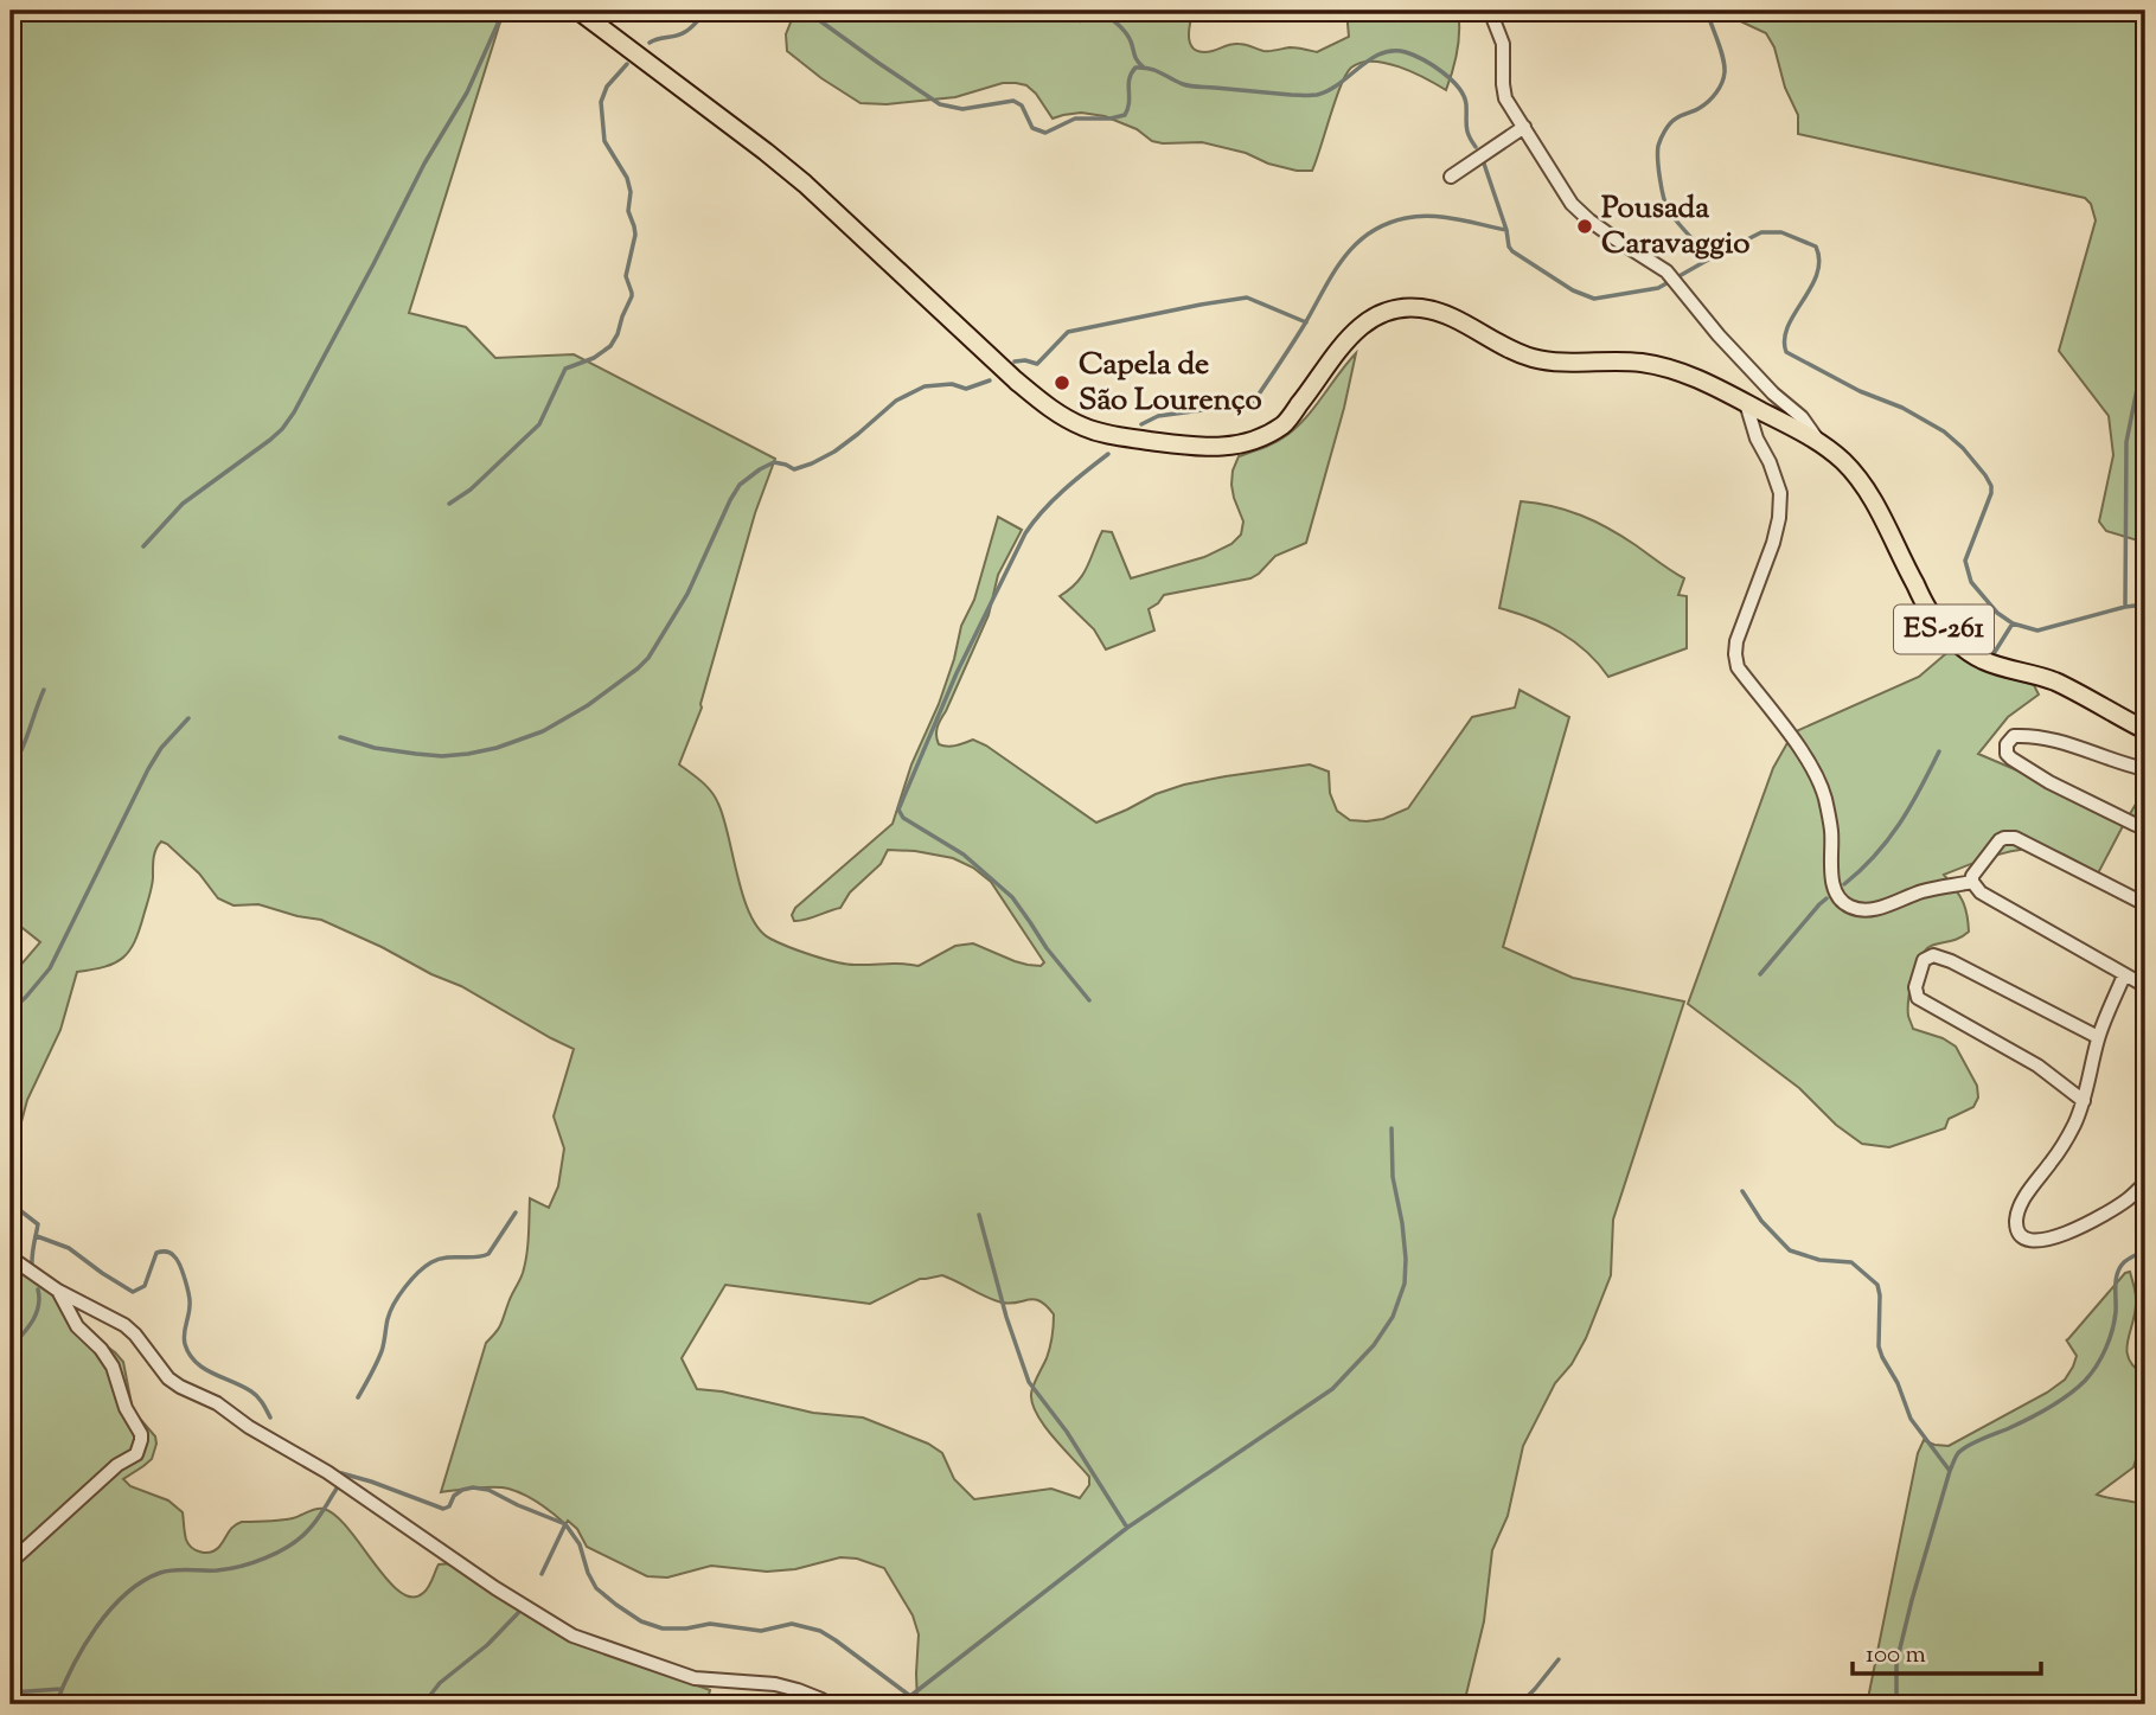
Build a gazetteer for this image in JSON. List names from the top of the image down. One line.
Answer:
{"streets":{"main road":["ES-261"]},"places":["Pousada Caravaggio","Capela de São Lourenço"],"scale_bar":"100 m"}
